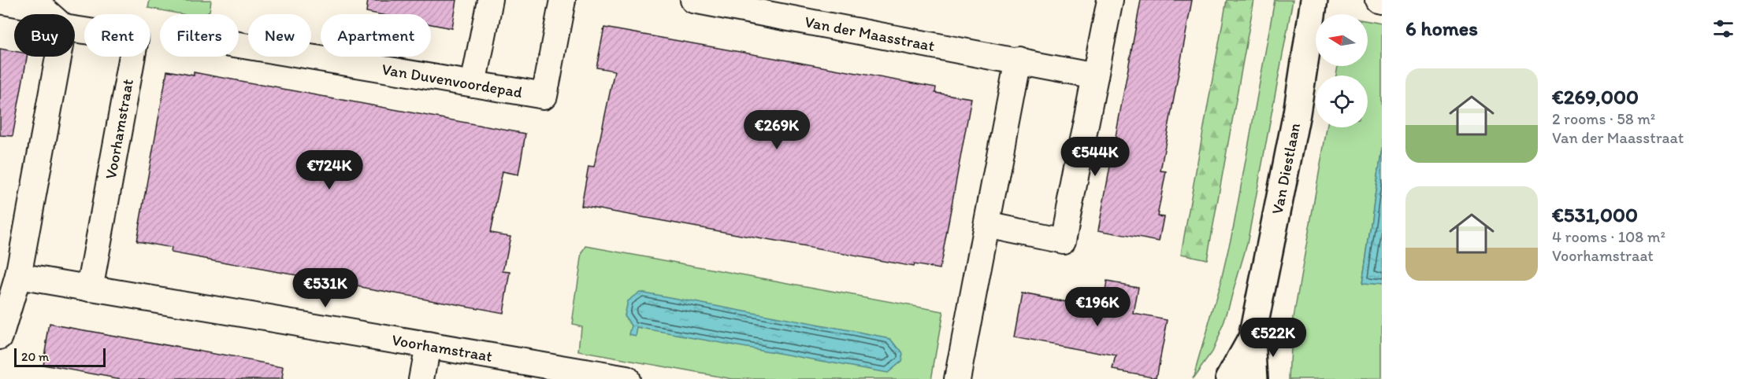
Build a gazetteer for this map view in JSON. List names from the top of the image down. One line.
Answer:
{"streets":{"street":["Van der Maasstraat","Van Duvenvoordepad","Voorhamstraat","Van Diestlaan"]},"scale_bar":"20 m","north":"left","page":{"heading":"6 homes","chip":["Buy","Rent","Filters","New","Apartment"],"list":[{"name":"€269,000","note":"2 rooms · 58 m² · Van der Maasstraat"},{"name":"€531,000","note":"4 rooms · 108 m² · Voorhamstraat"}],"price":["€269K","€544K","€724K","€531K","€196K","€522K"],"scale":"20 m"}}
